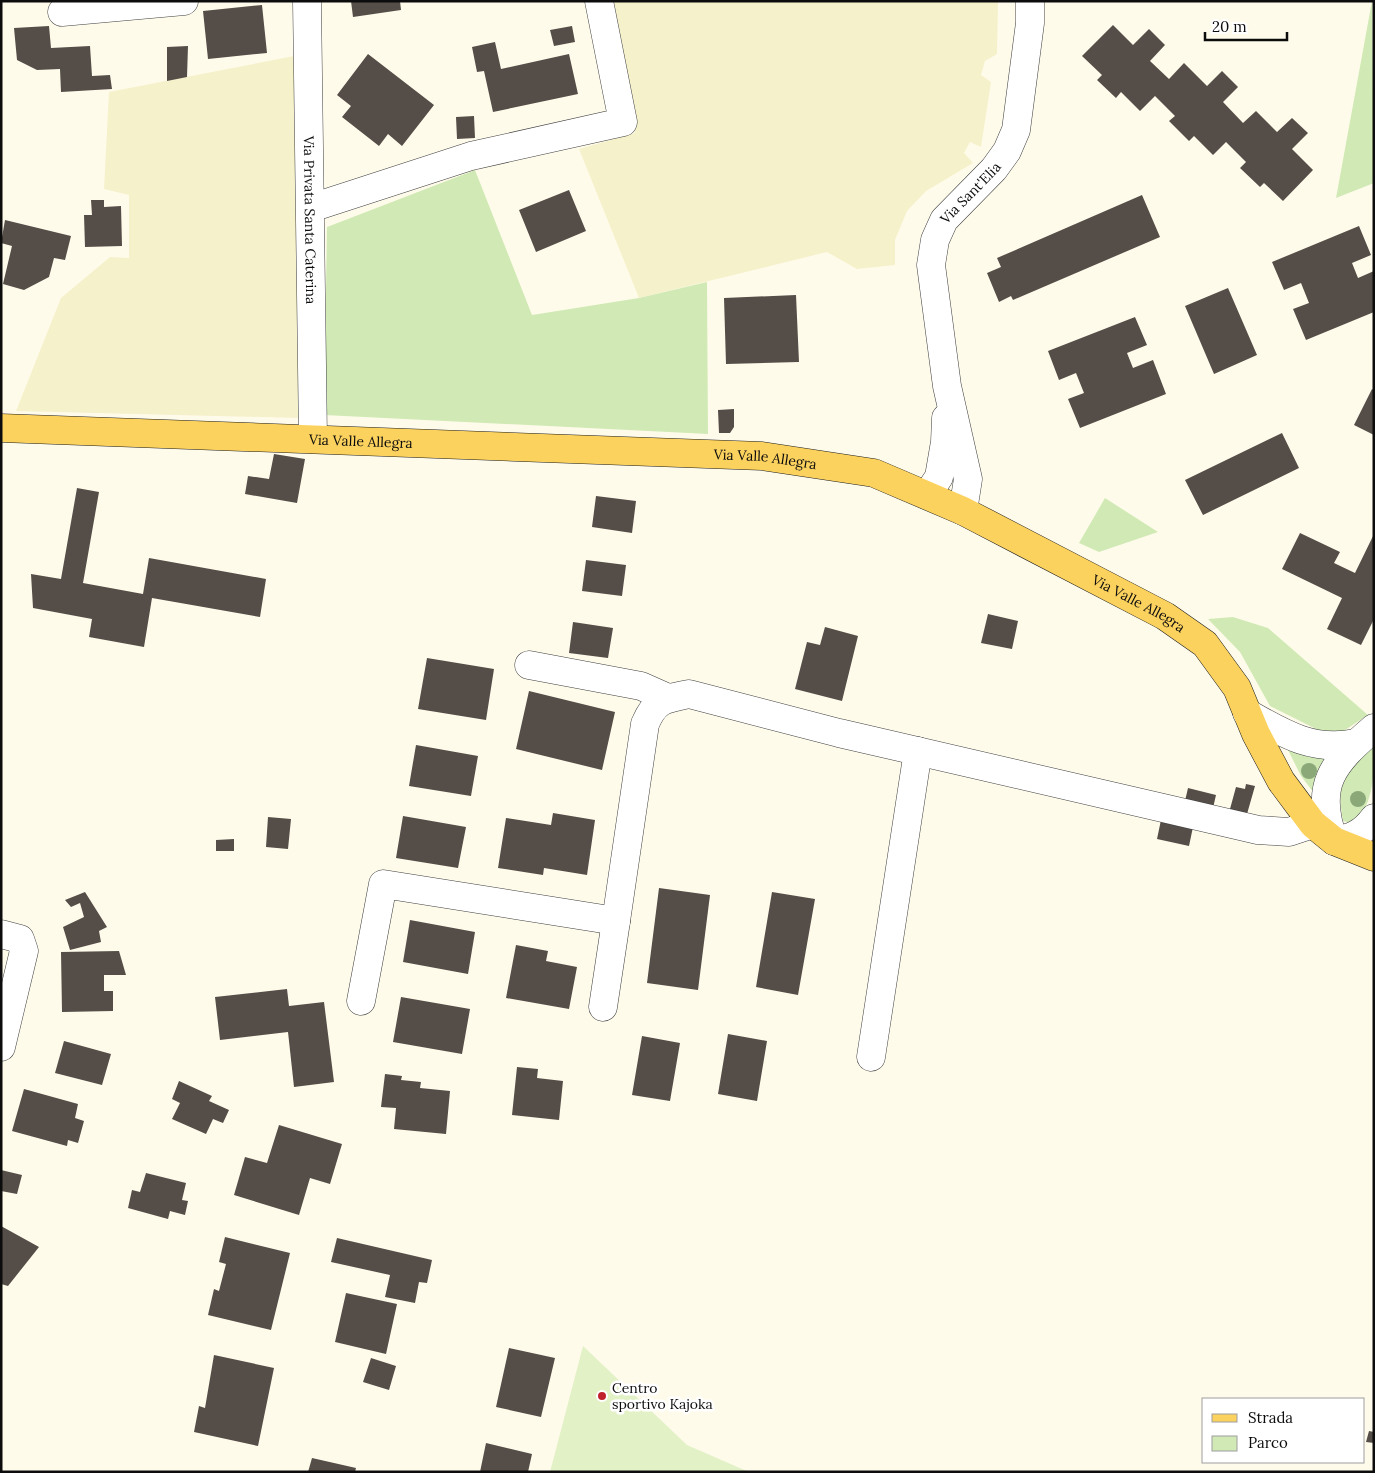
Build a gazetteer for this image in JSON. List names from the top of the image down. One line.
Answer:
{"streets":{"main road":["Via Valle Allegra"],"street":["Via Sant'Elia","Via Privata Santa Caterina"]},"crossings":[["Via Privata Santa Caterina","Via Valle Allegra"]],"places":["Centro sportivo Kajoka"],"legend":["Strada","Parco"],"scale_bar":"20 m"}
